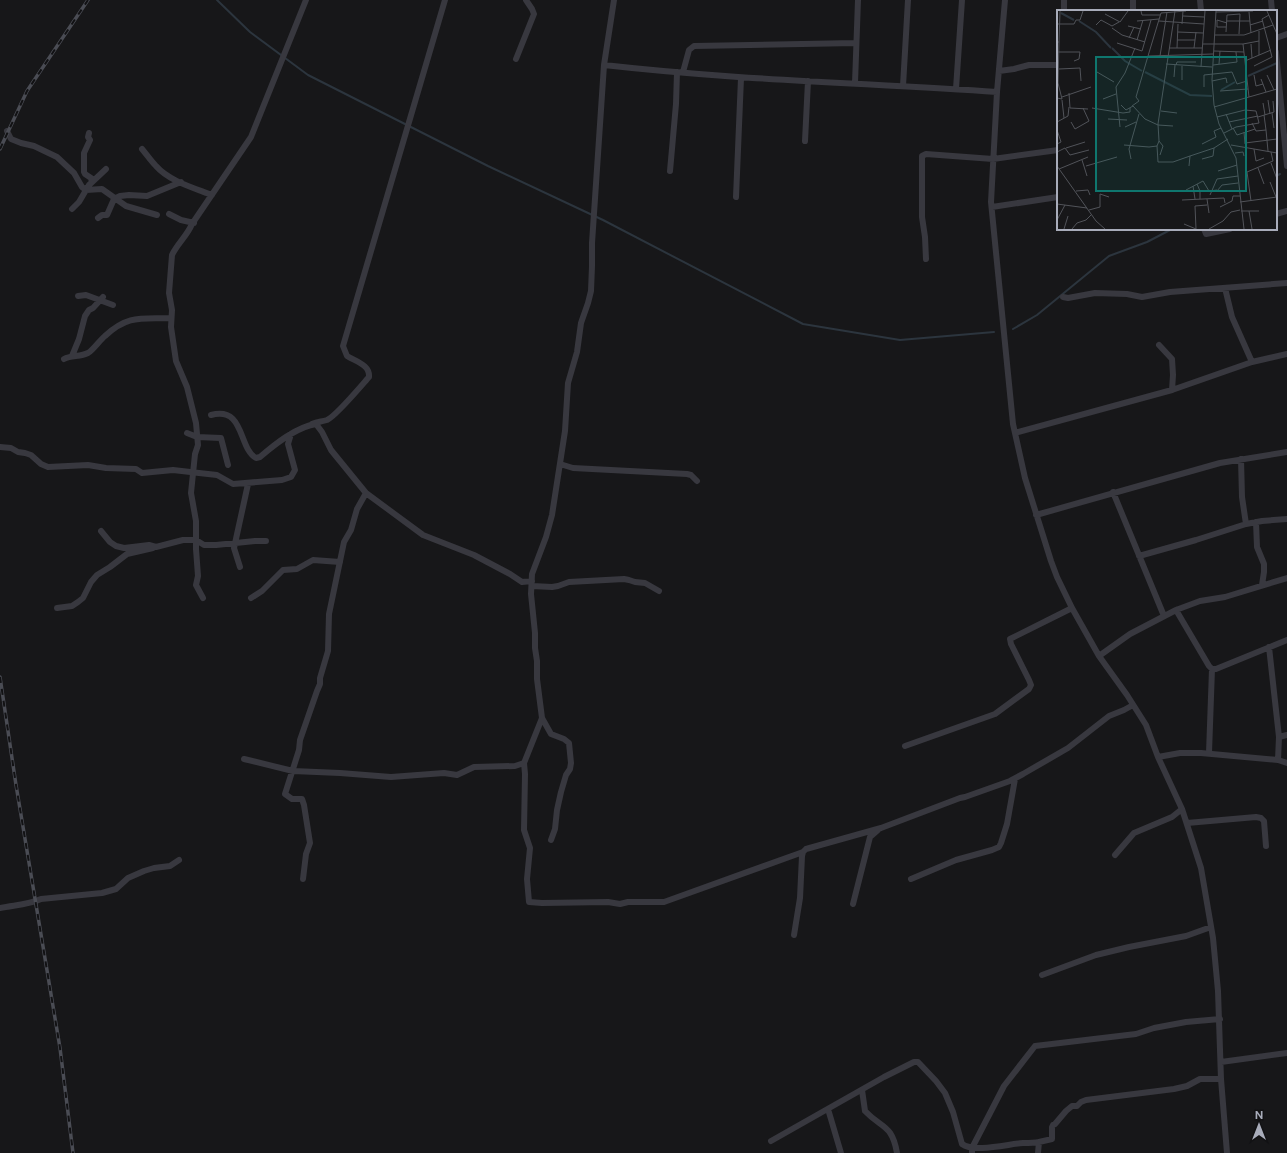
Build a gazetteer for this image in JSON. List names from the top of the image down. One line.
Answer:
{"north":"top"}
